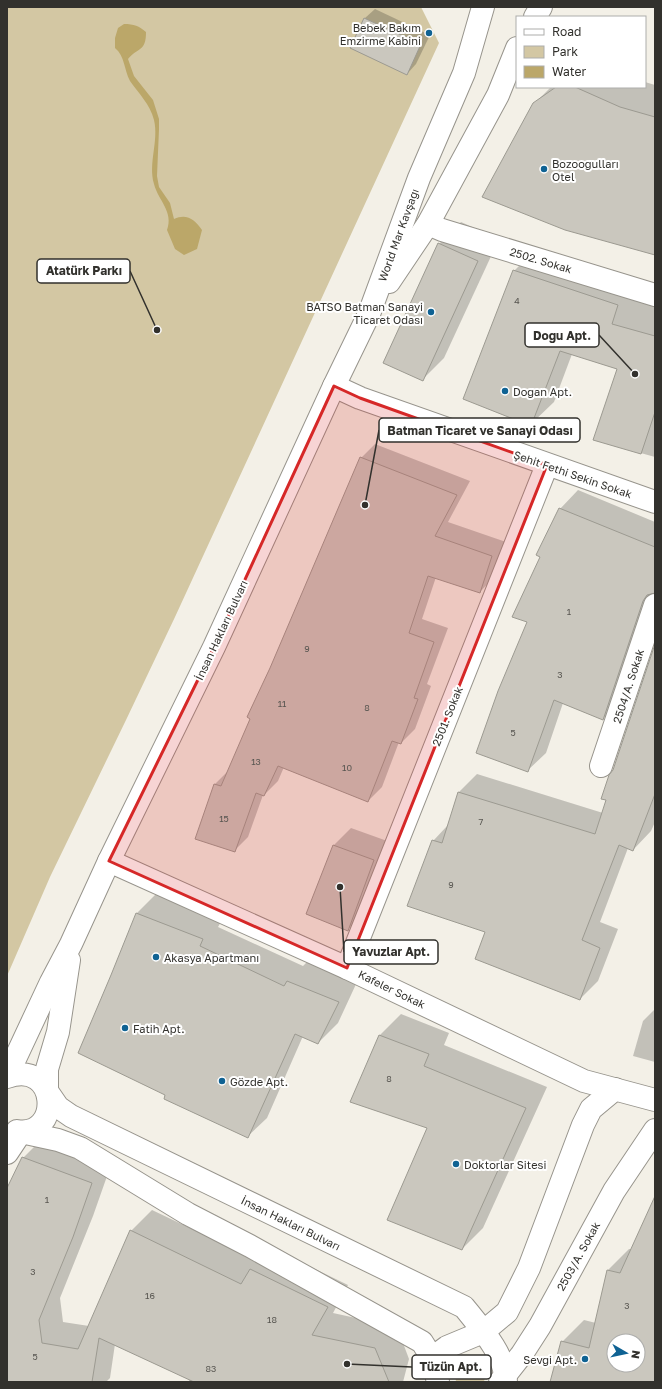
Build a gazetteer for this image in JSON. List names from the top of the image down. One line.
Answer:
{"streets":{"main road":["World Mar Kavşağı","2502. Sokak","Şehit Fethi Sekin Sokak","İnsan Hakları Bulvarı","2504/A. Sokak","2501. Sokak","Kafeler Sokak","2503/A. Sokak"]},"crossings":[["World Mar Kavşağı","2502. Sokak"],["World Mar Kavşağı","İnsan Hakları Bulvarı"],["Şehit Fethi Sekin Sokak","İnsan Hakları Bulvarı"],["Şehit Fethi Sekin Sokak","2501. Sokak"],["İnsan Hakları Bulvarı","Kafeler Sokak"],["İnsan Hakları Bulvarı","2503/A. Sokak"],["2501. Sokak","Kafeler Sokak"]],"places":["Bebek Bakım Emzirme Kabini","Bozooğulları Otel","BATSO Batman Sanayi Ticaret Odası","Atatürk Parkı","Doğu Apt.","Doğan Apt.","Batman Ticaret ve Sanayi Odası","Yavuzlar Apt.","Akasya Apartmanı","Fatih Apt.","Gözde Apt.","Doktorlar Sitesi","Sevgi Apt.","Tüzün Apt."],"house_numbers":["4","1","9","3","11","8","5","13","10","15","7","9","8","1","3","16","3","18","5","83"],"legend":["Road","Park","Water"],"north":"right"}
